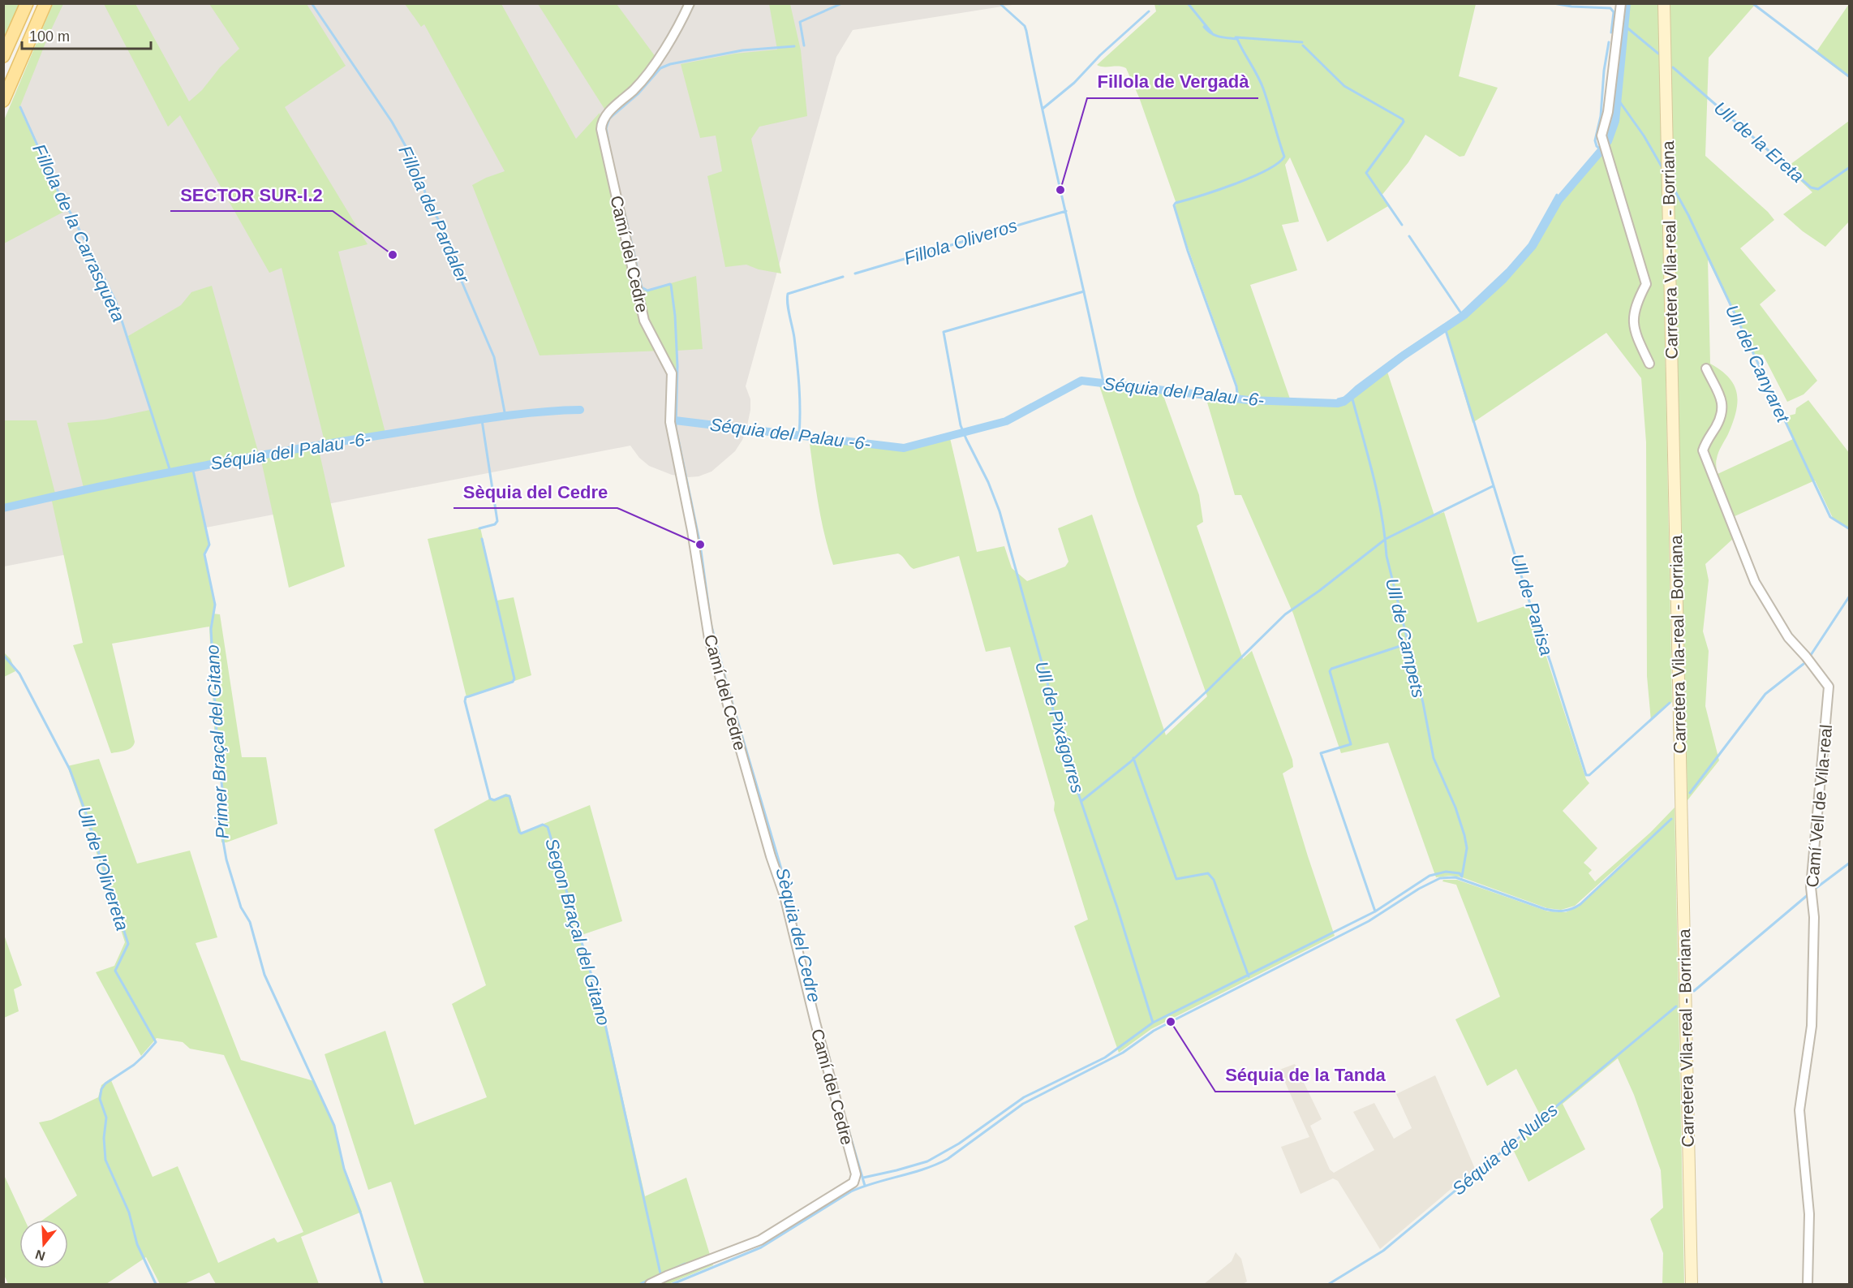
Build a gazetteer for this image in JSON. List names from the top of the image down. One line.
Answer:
{"streets":{"main road":["Carretera Vila-real - Borriana"],"street":["Camí del Cedre","Camí Vell de Vila-real"]},"water":["Ull de la Ereta","Fillola del Pardaler","Fillola de la Carrasqueta","Fillola Oliveros","Ull del Canyaret","Séquia del Palau -6-","Ull de Panisa","Ull de Campets","Ull de Pixágorres","Primer Braçal del Gitano","Ull de l'Olivereta","Segon Braçal del Gitano","Sèquia del Cedre","Séquia de Nules"],"places":["Fillola de Vergadà","SECTOR SUR-I.2","Sèquia del Cedre","Séquia de la Tanda"],"scale_bar":"100 m","north":"bottom"}
